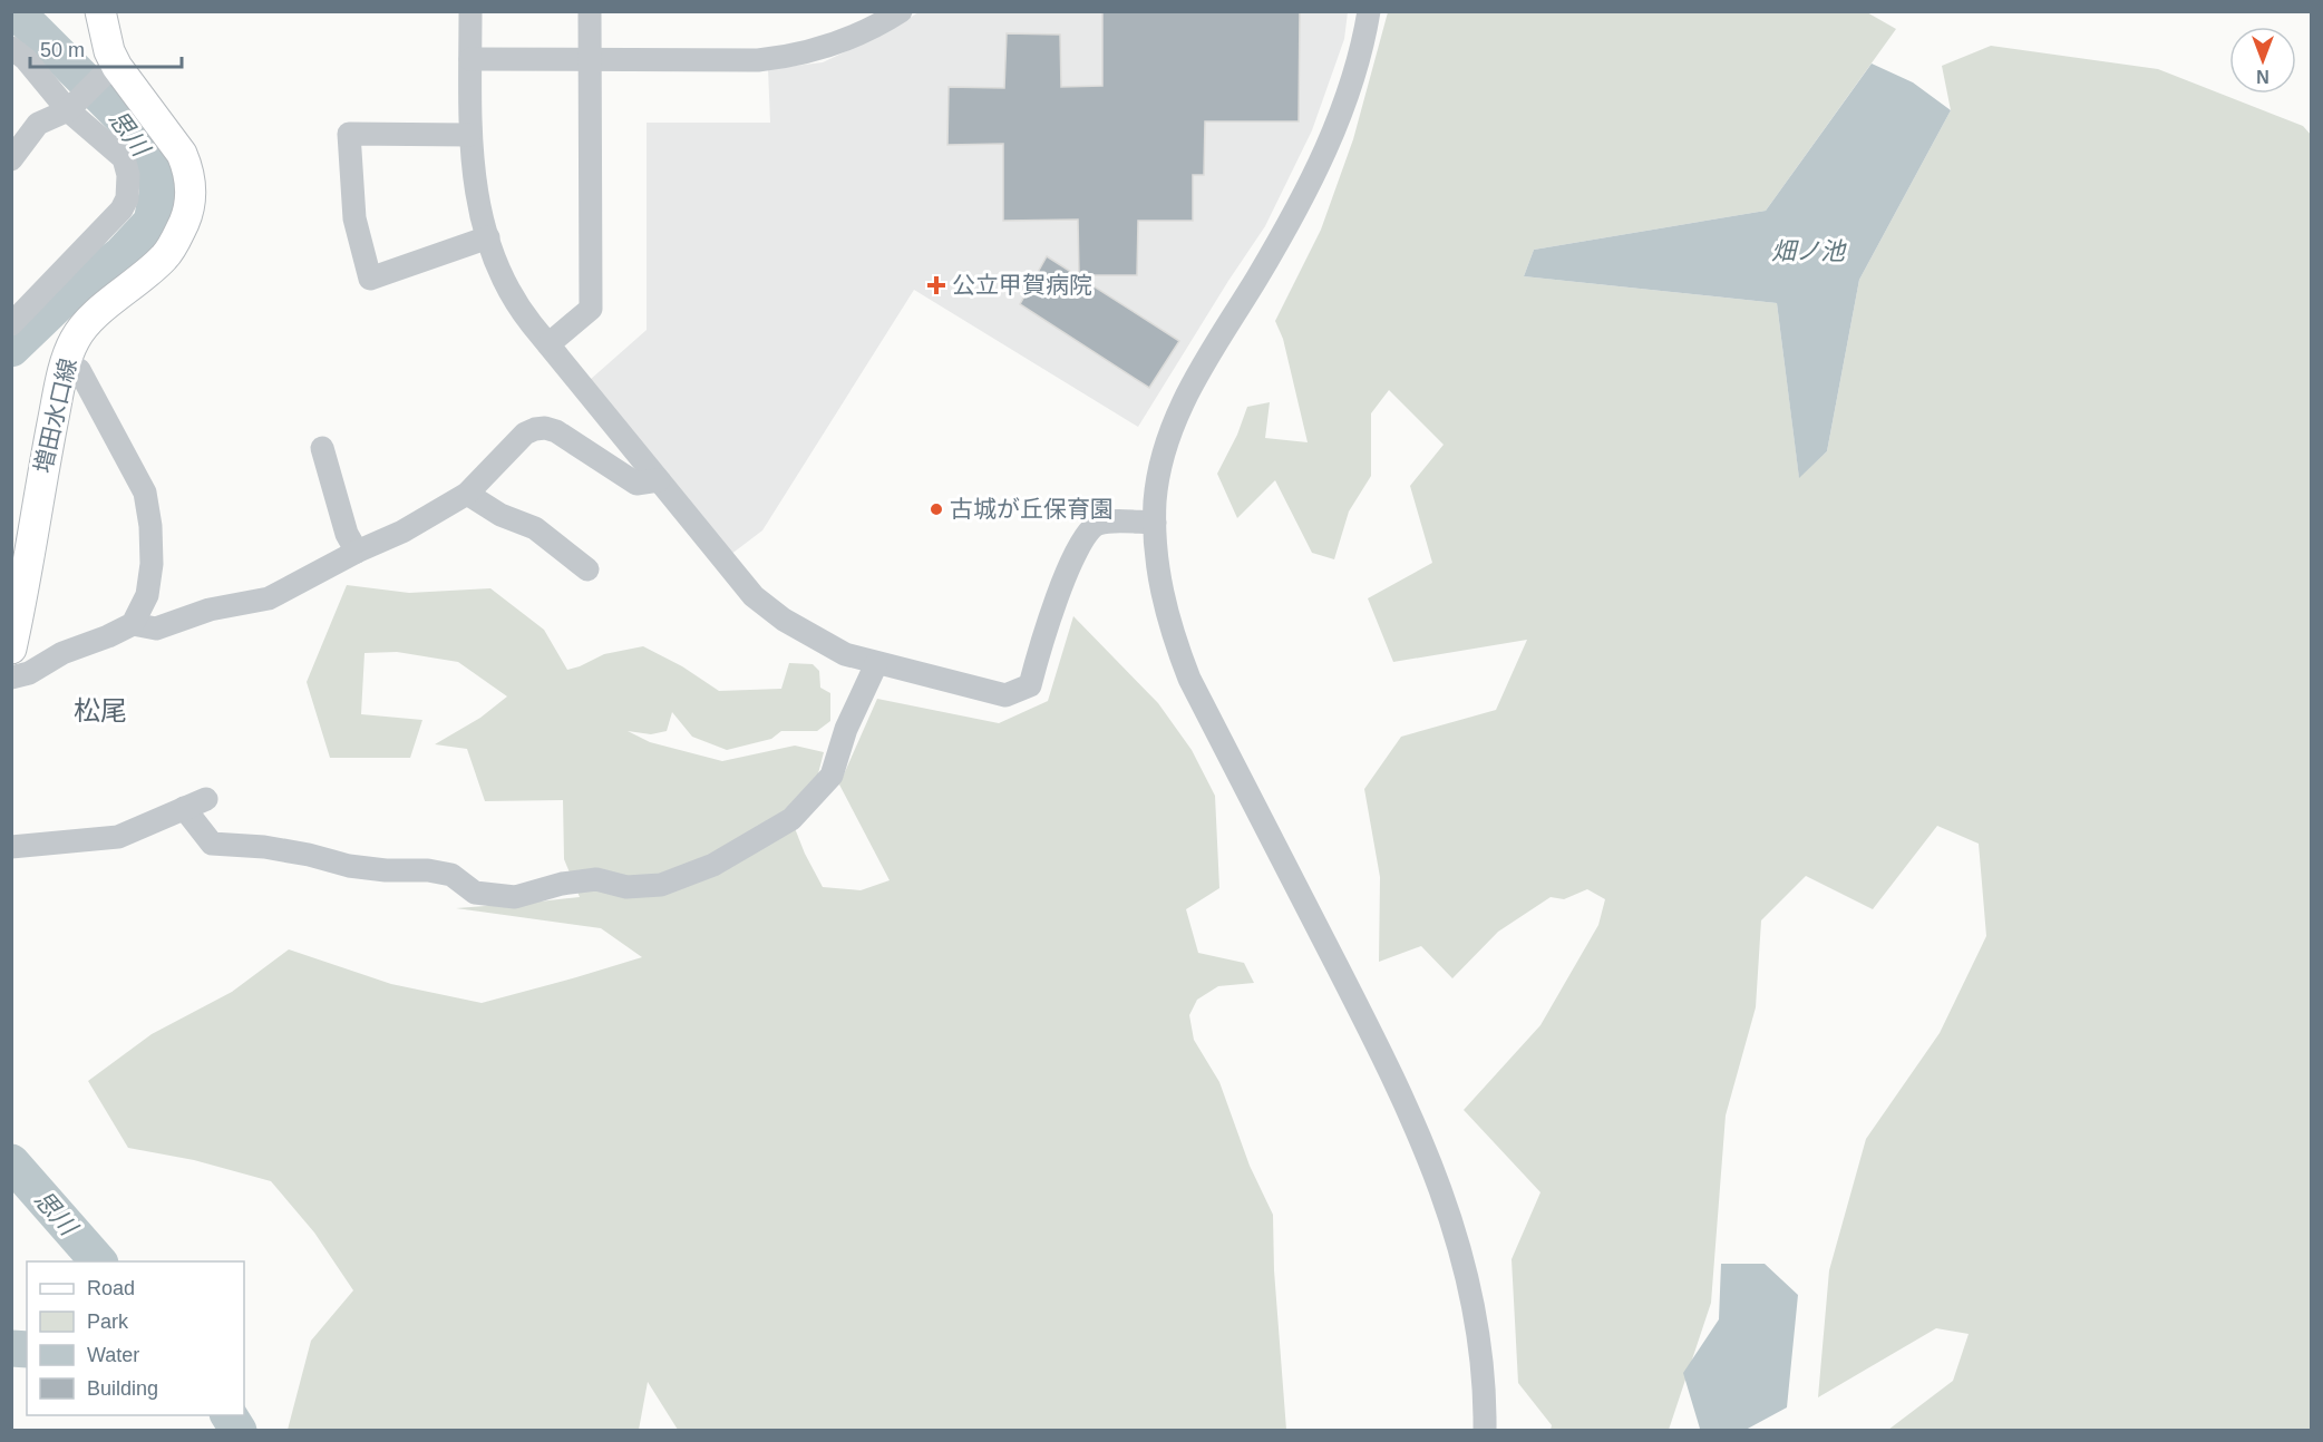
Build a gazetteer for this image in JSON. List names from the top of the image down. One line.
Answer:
{"streets":{"main road":["増田水口線"]},"districts":["松尾"],"water":["思川","畑ノ池"],"places":{"health":["公立甲賀病院"],"other":["古城が丘保育園"]},"legend":["Road","Park","Water","Building"],"scale_bar":"50 m","north":"bottom"}
